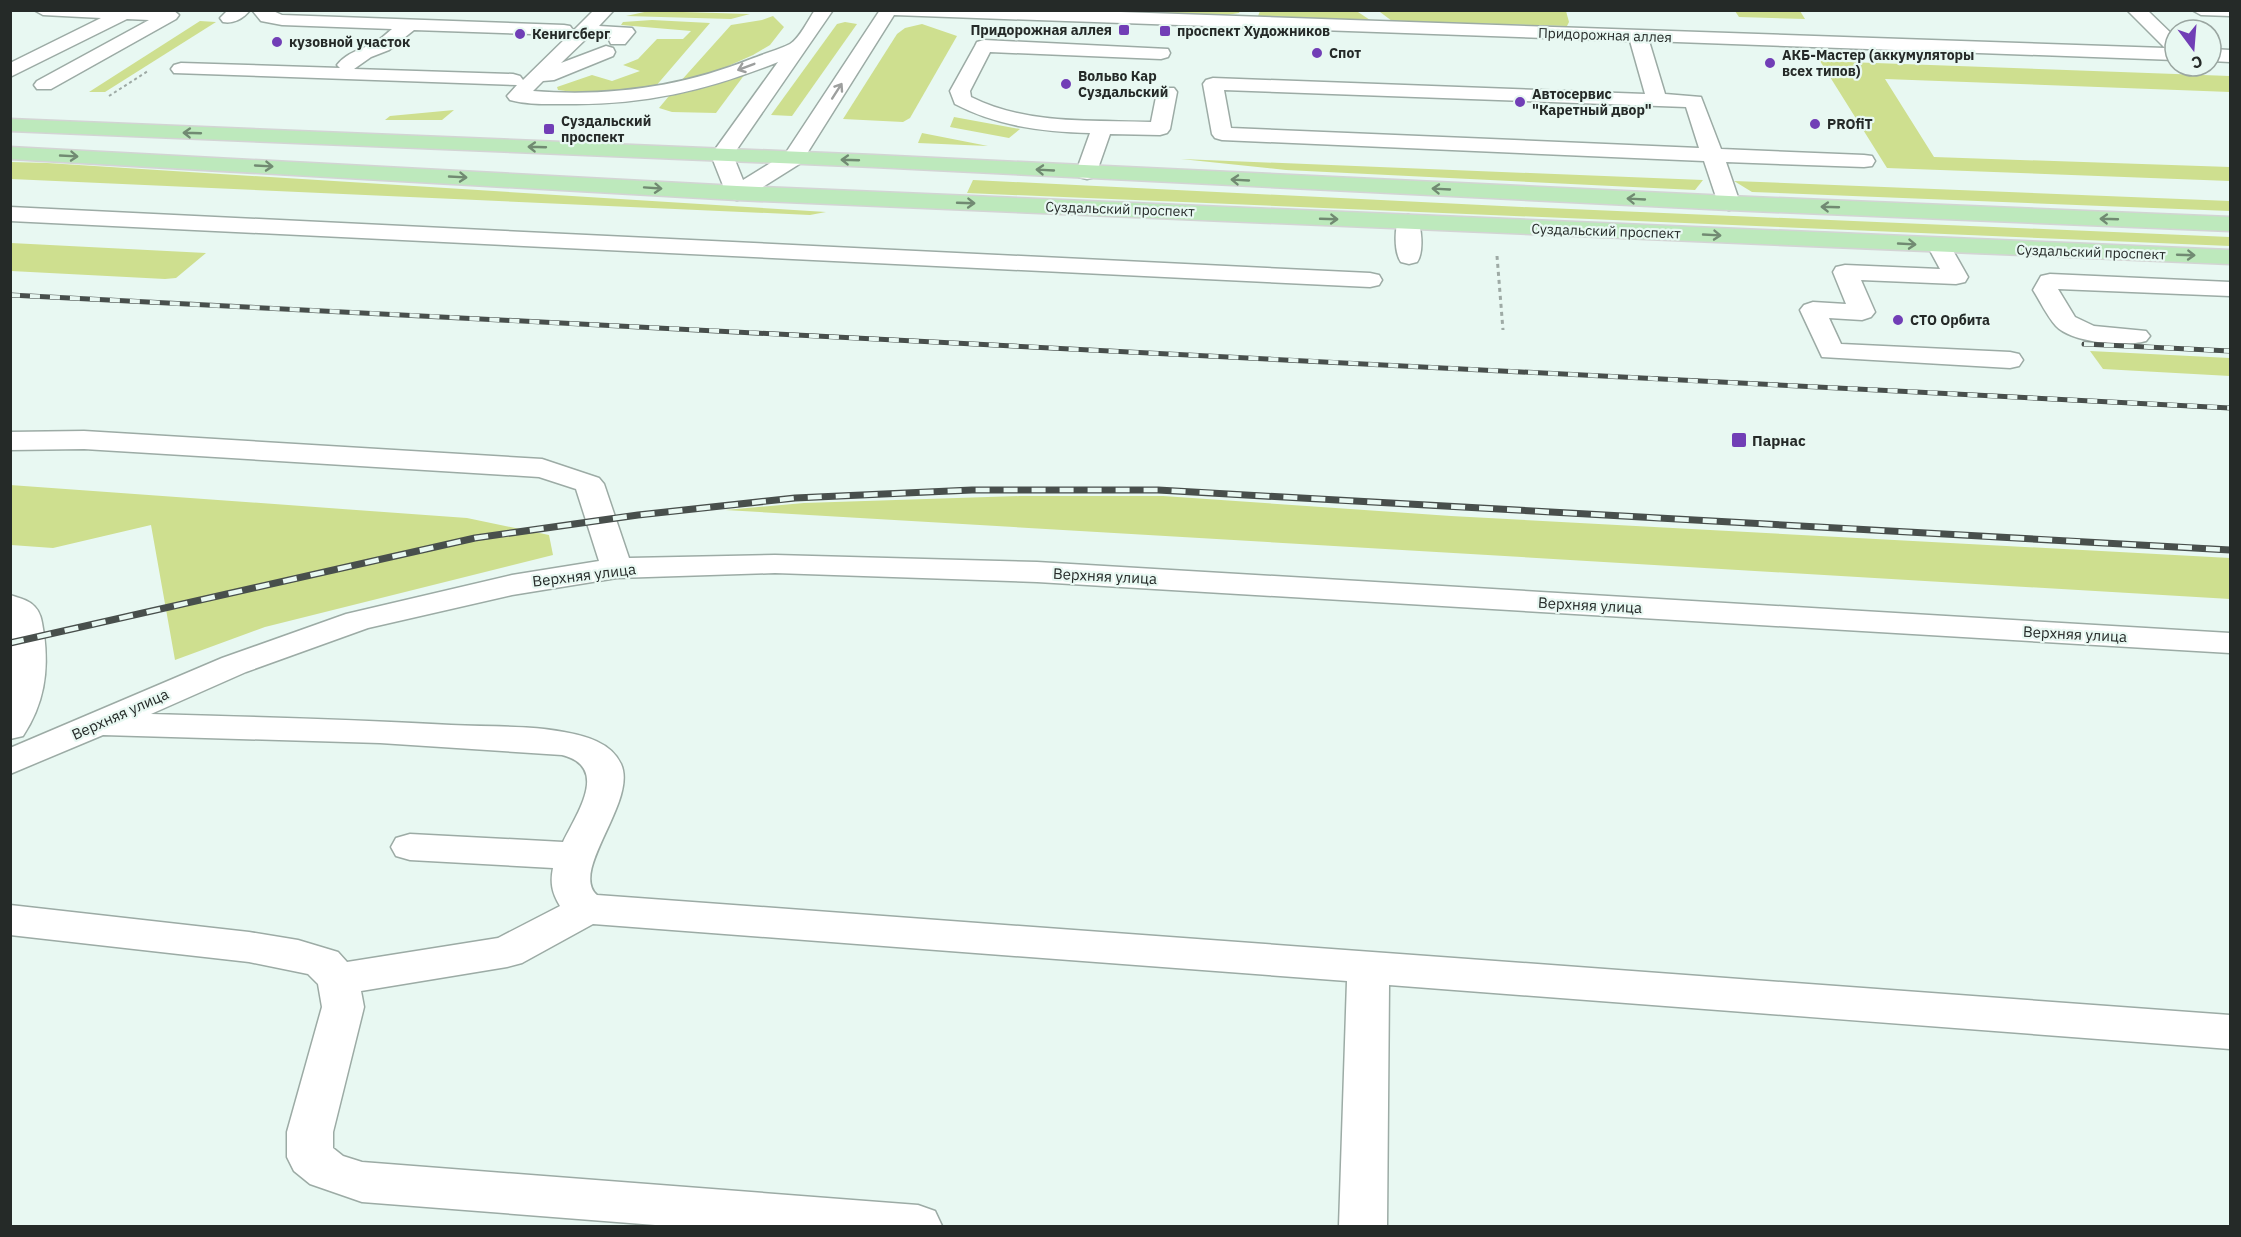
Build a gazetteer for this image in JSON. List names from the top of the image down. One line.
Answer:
{"streets":{"main road":["Суздальский проспект"],"street":["Придорожная аллея","Верхняя улица"]},"places":{"transit":["Придорожная аллея","проспект Художников","Суздальский проспект","Парнас"],"other":["Кенигсберг","кузовной участок","Спот","АКБ-Мастер (аккумуляторы всех типов)","Вольво Кар Суздальский","Автосервис \"Каретный двор\"","PROfiT","СТО Орбита"]},"north":"bottom"}
